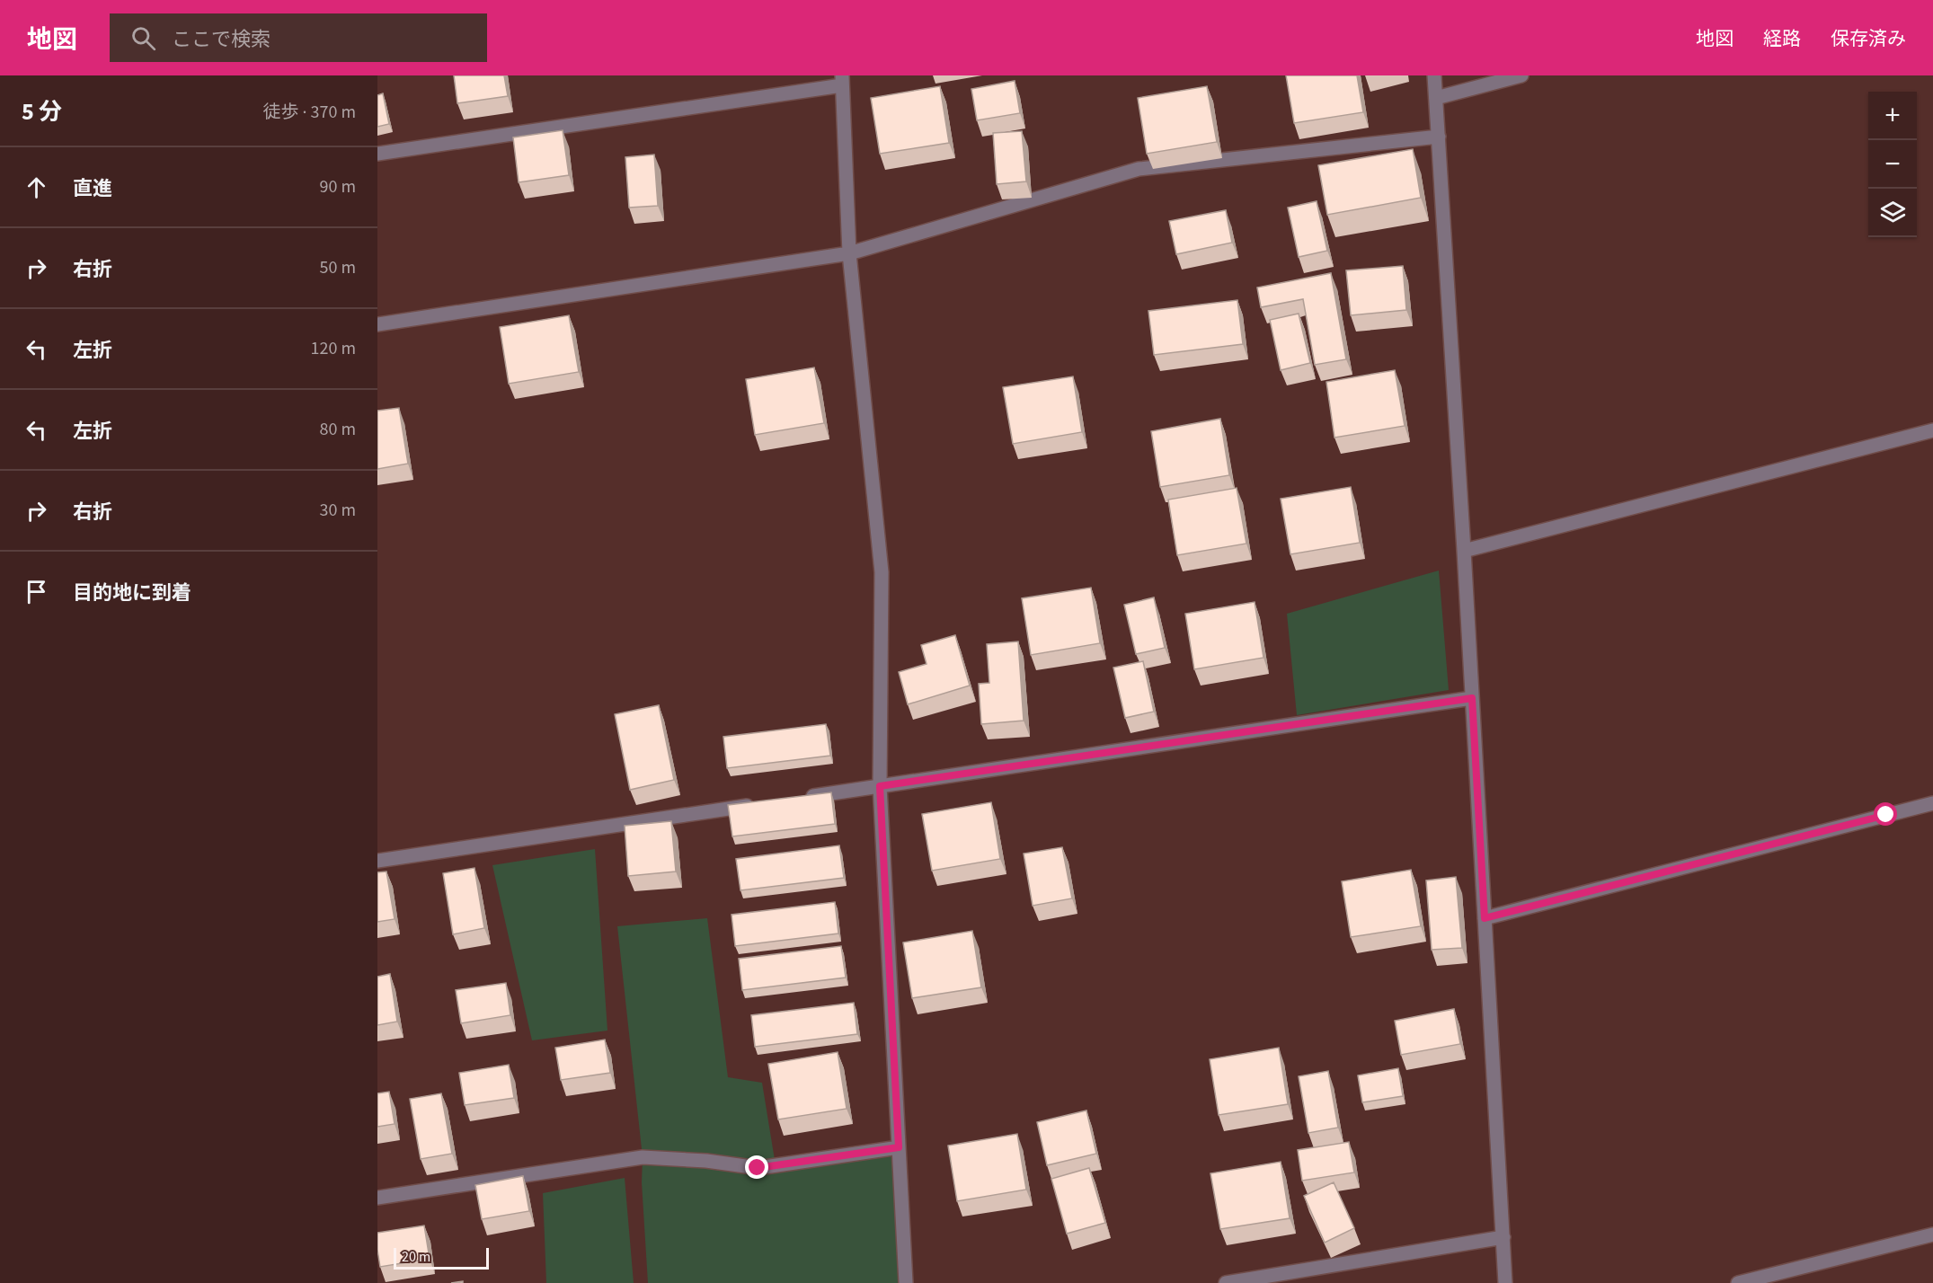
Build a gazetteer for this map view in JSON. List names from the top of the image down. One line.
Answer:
{"scale_bar":"20 m","page":{"header":"地図","search":"ここで検索","nav":["地図","経路","保存済み"],"heading":["5 分","徒歩 · 370 m"],"map_buttons":["+","−"],"list":[["直進","90 m"],["右折","50 m"],["左折","120 m"],["左折","80 m"],["右折","30 m"],"目的地に到着"],"scale":"20 m"}}
